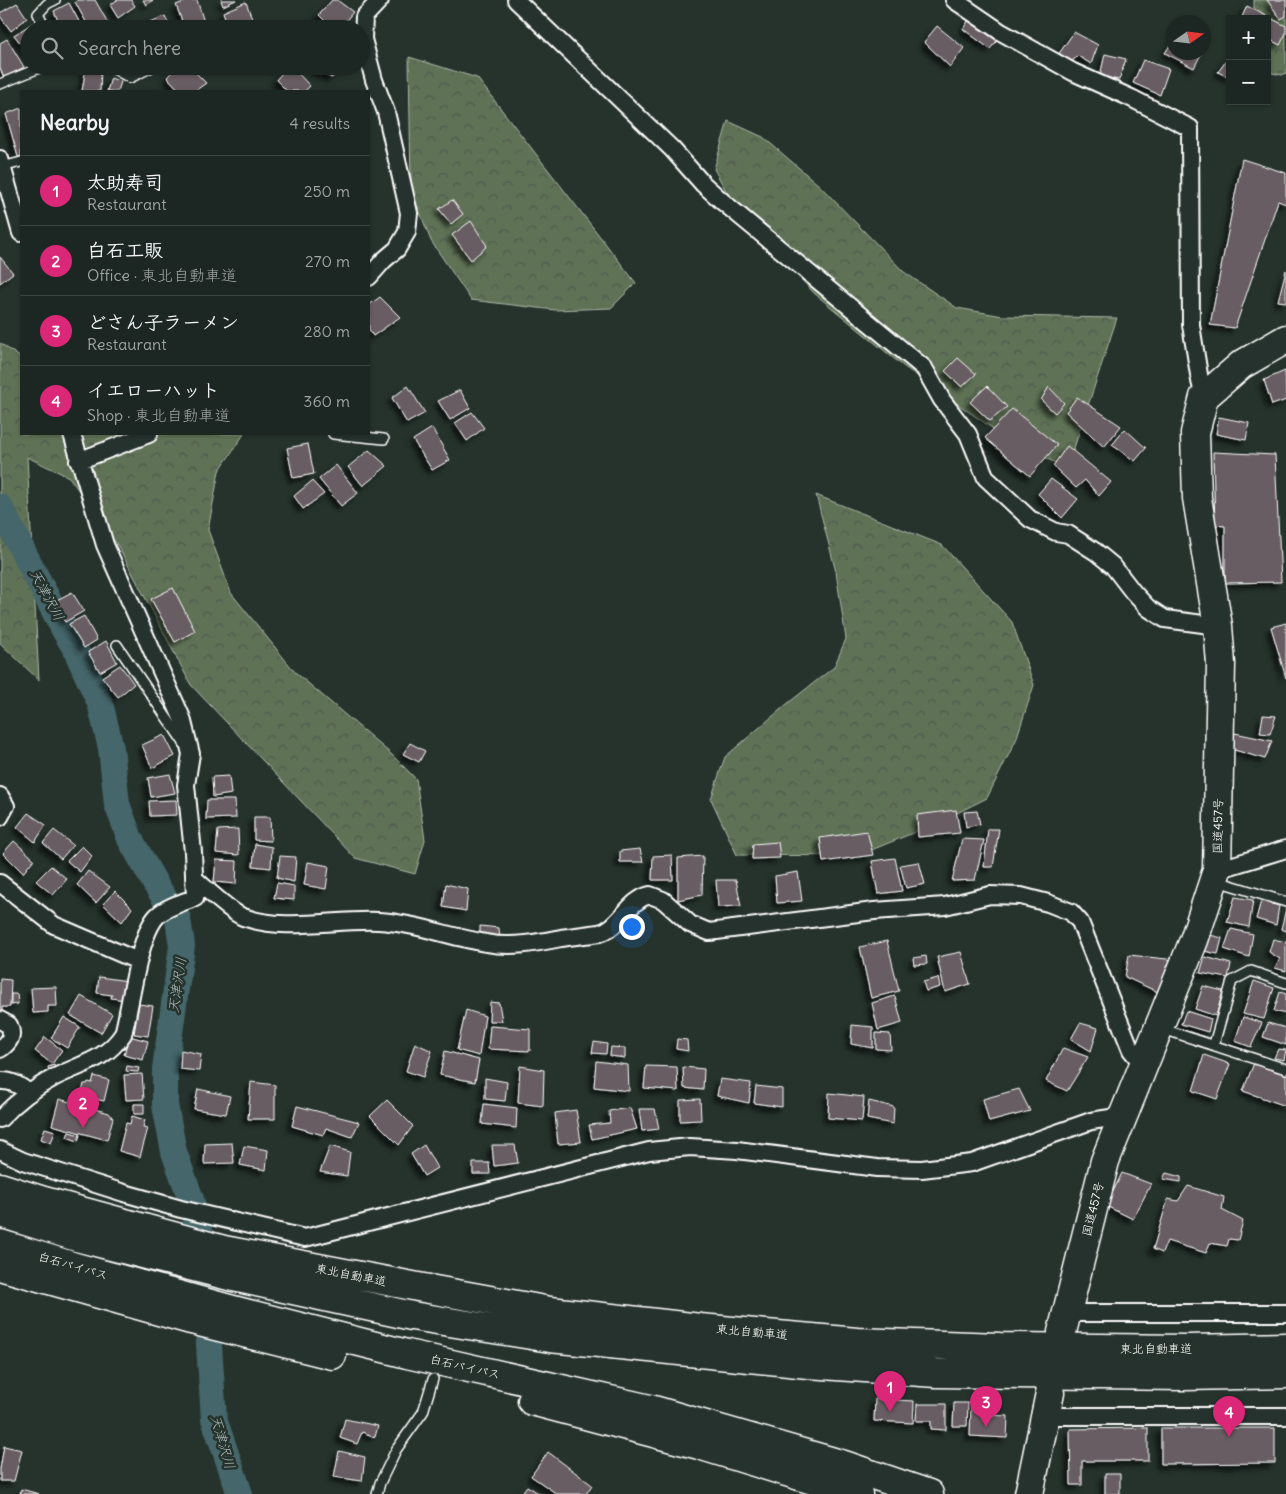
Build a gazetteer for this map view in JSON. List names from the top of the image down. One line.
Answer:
{"streets":{"highway":["国道457号","白石バイパス","東北自動車道"]},"water":["天津沢川"],"north":"right","page":{"map_buttons":["+","−"],"search":"Search here","heading":["Nearby","4 results"],"list":[{"mark":"1","name":"太助寿司","note":"Restaurant","value":"250 m"},{"mark":"2","name":"白石工販","note":"Office · 東北自動車道","value":"270 m"},{"mark":"3","name":"どさん子ラーメン","note":"Restaurant","value":"280 m"},{"mark":"4","name":"イエローハット","note":"Shop · 東北自動車道","value":"360 m"}],"pins":["2","1","3","4"]}}
